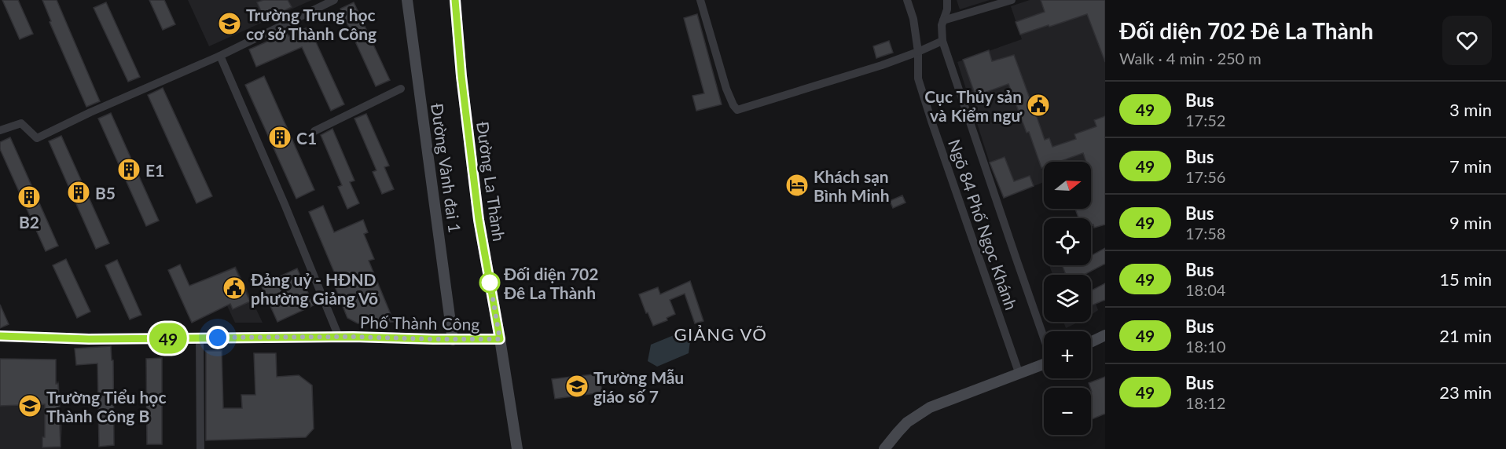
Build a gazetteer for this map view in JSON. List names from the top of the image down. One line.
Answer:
{"streets":{"street":["Đường Vành đai 1","Đường La Thành","Ngõ 84 Phố Ngọc Khánh","Phố Thành Công"]},"crossings":[["Đường Vành đai 1","Phố Thành Công"],["Đường La Thành","Phố Thành Công"]],"districts":["GIẢNG VÕ"],"places":{"school or university":["Trường Trung học cơ sở Thành Công","Trường Mẫu giáo số 7","Trường Tiểu học Thành Công B"],"public building":["Cục Thủy sản và Kiểm ngư","Đảng uỷ - HĐND phường Giảng Võ"],"building":["C1","E1","B5","B2"],"hotel":["Khách sạn Bình Minh"],"other":["Đối diện 702 Đê La Thành"]},"lines":["bus line 49"],"north":"right","page":{"on_map":"49","heading":["Đối diện 702 Đê La Thành","Walk · 4 min · 250 m"],"list":[{"mark":"49","name":"Bus","note":"17:52","value":"3 min"},{"mark":"49","name":"Bus","note":"17:56","value":"7 min"},{"mark":"49","name":"Bus","note":"17:58","value":"9 min"},{"mark":"49","name":"Bus","note":"18:04","value":"15 min"},{"mark":"49","name":"Bus","note":"18:10","value":"21 min"},{"mark":"49","name":"Bus","note":"18:12","value":"23 min"}],"map_buttons":["+","−"]}}
